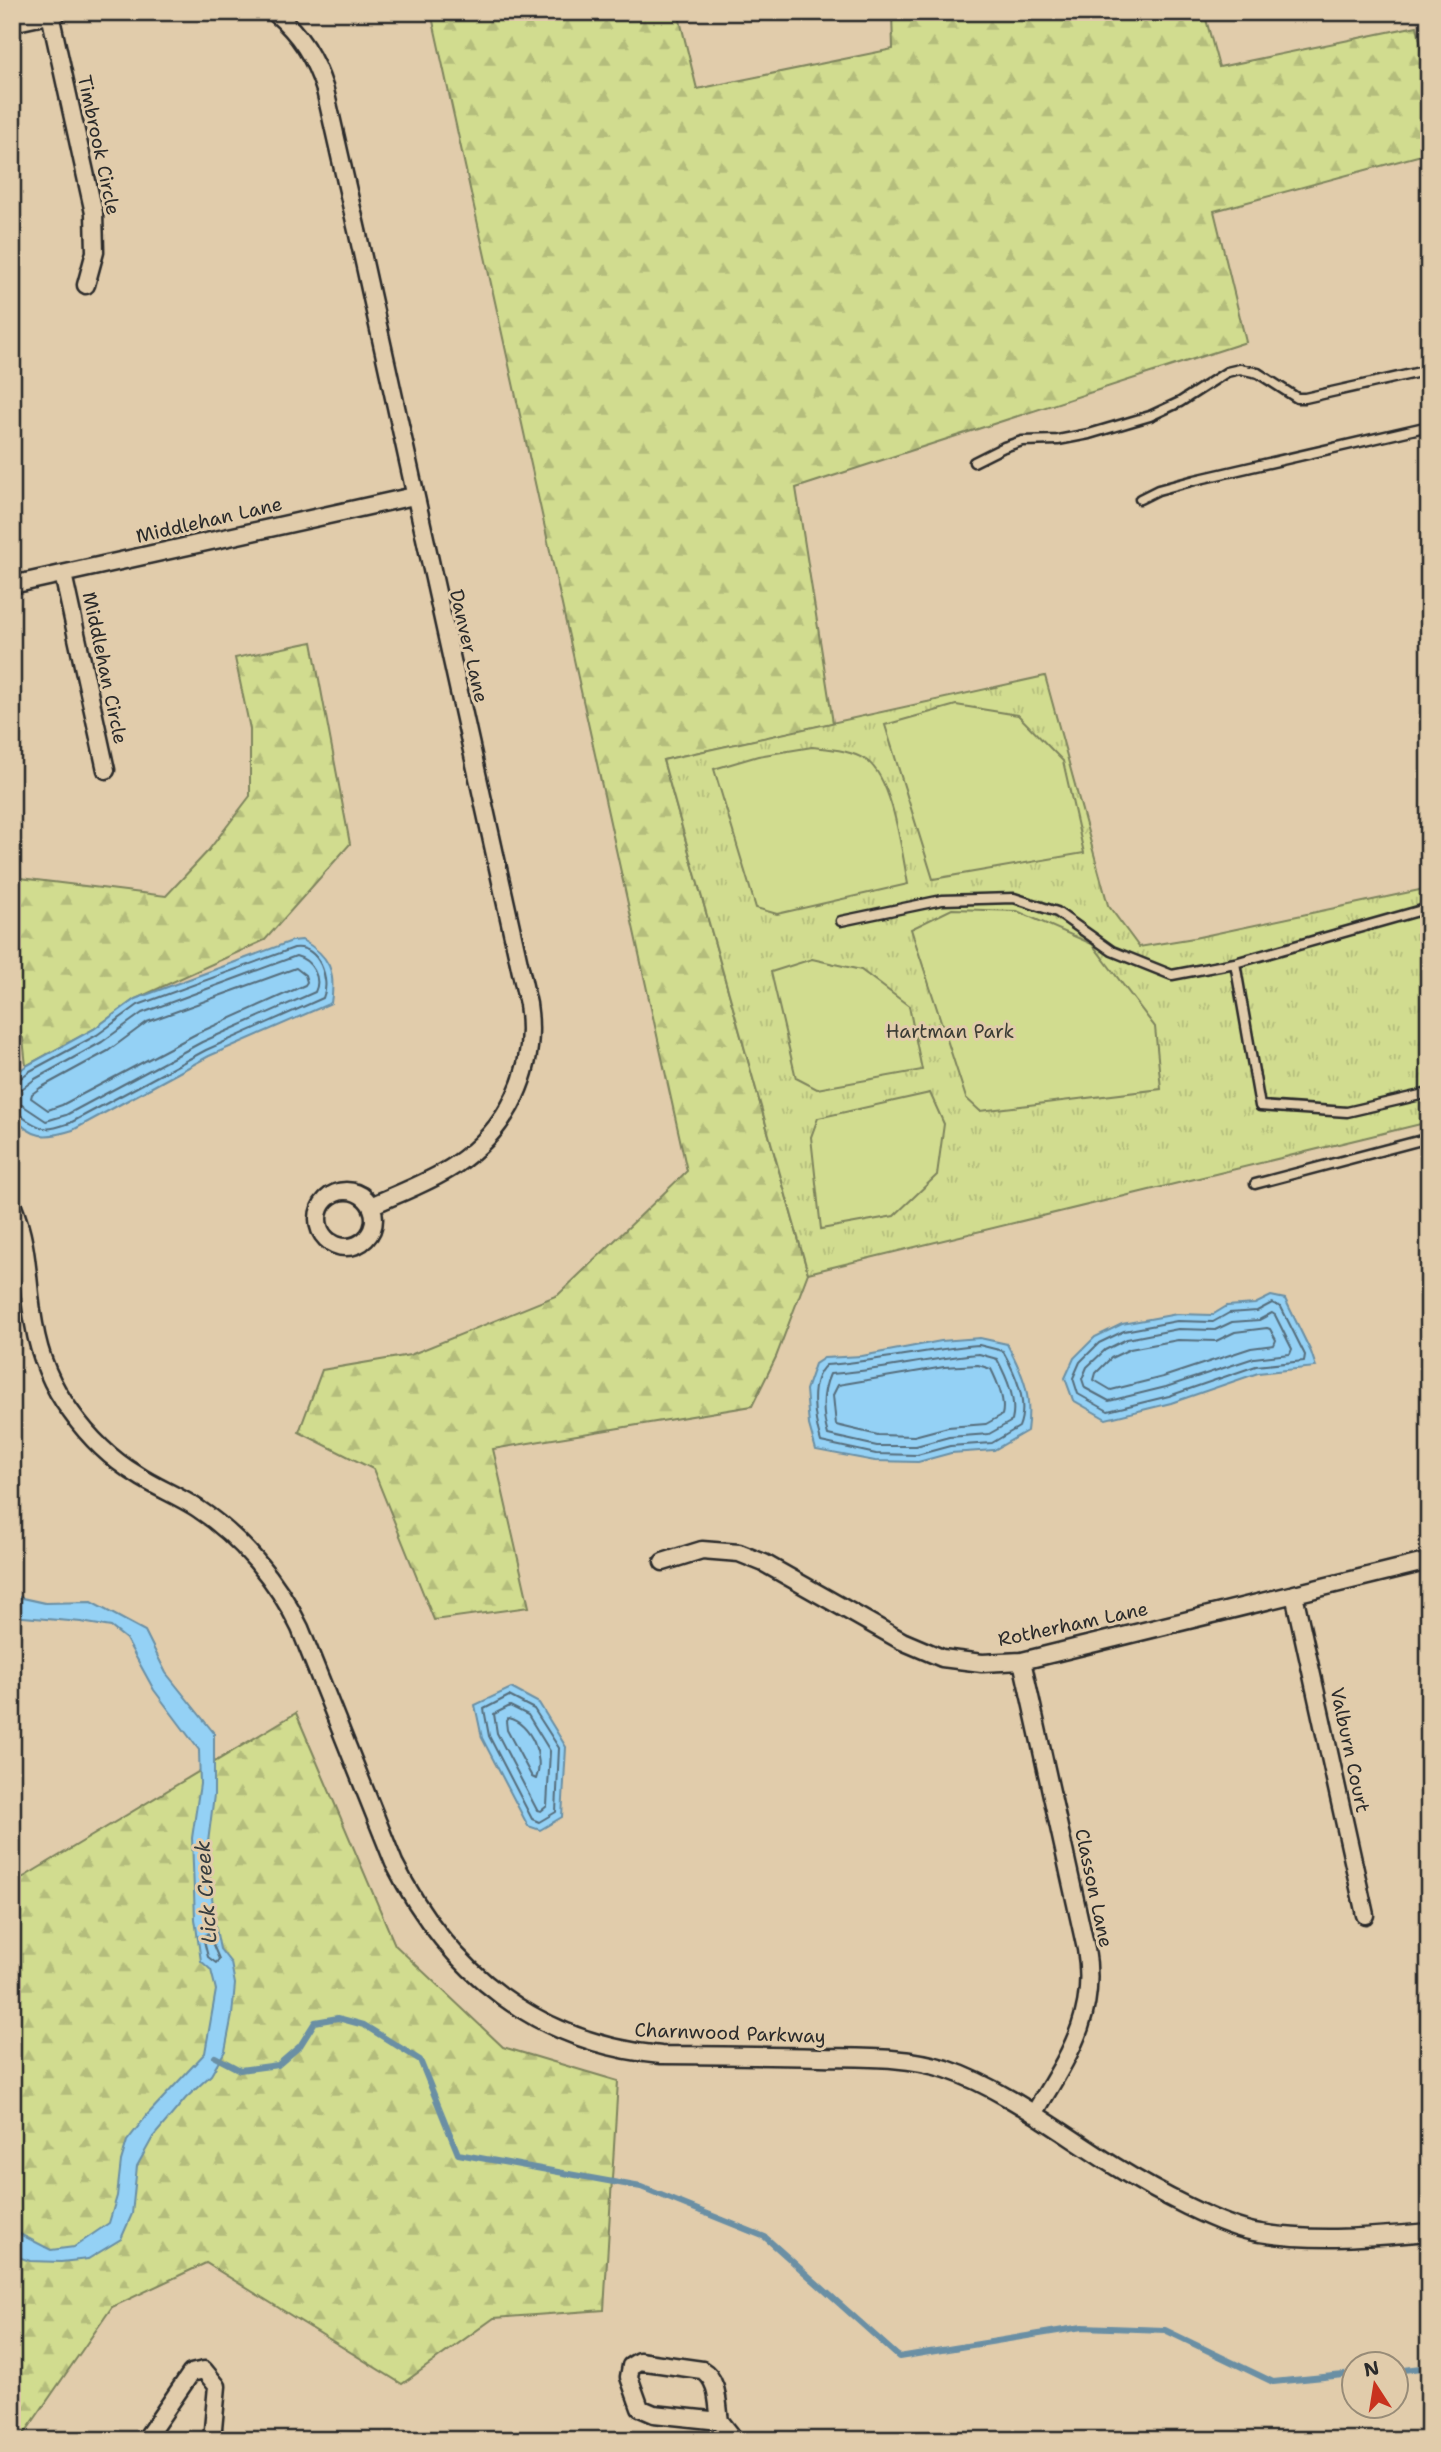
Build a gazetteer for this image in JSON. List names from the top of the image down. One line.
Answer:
{"streets":{"street":["Timbrook Circle","Middlehan Lane","Danver Lane","Middlehan Circle","Rotherham Lane","Valburn Court","Classon Lane","Charnwood Parkway"]},"crossings":[["Middlehan Lane","Danver Lane"],["Middlehan Lane","Middlehan Circle"],["Rotherham Lane","Valburn Court"],["Rotherham Lane","Classon Lane"],["Classon Lane","Charnwood Parkway"]],"water":["Lick Creek"],"parks":["Hartman Park"],"north":"top"}
